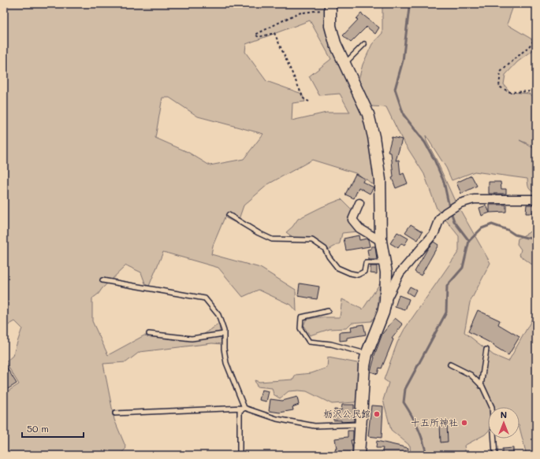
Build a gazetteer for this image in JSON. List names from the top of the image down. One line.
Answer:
{"places":["栃沢公民館","十五所神社"],"scale_bar":"50 m","north":"top"}
